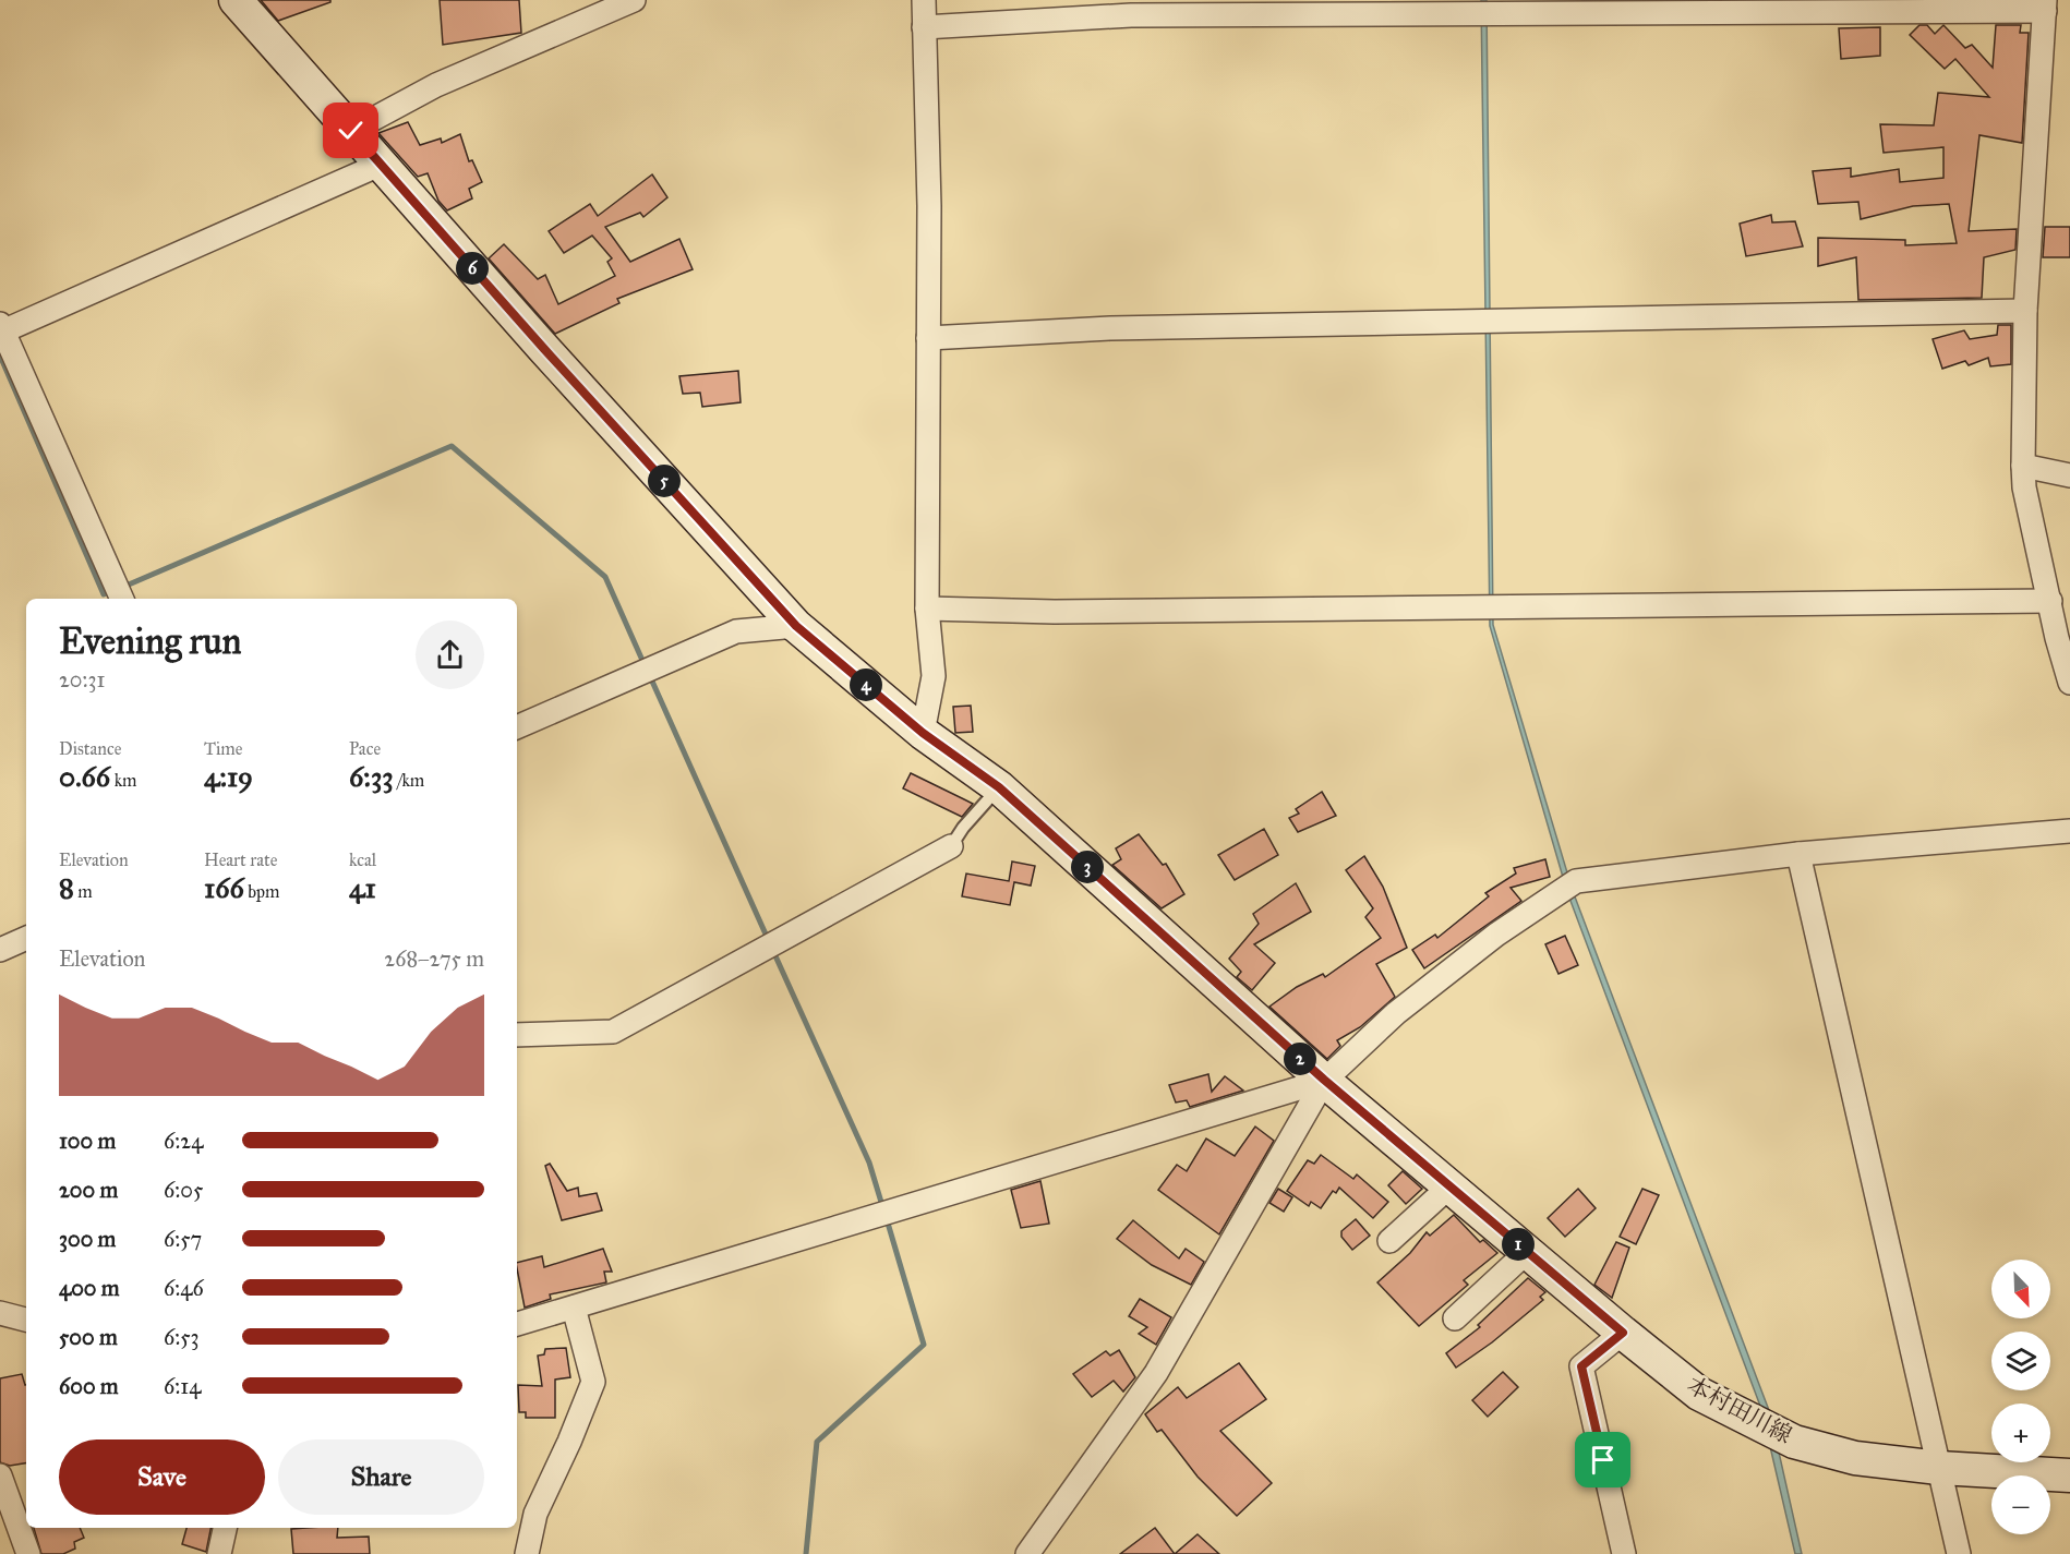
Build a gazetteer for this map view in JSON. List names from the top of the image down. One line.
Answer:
{"streets":{"main road":["本村田川線"]},"north":"bottom right","page":{"pins":["6","5","4","3","2","1"],"heading":["Evening run","20:31"],"stats":[["Distance","0.66 km"],["Time","4:19"],["Pace","6:33 /km"],["Elevation","8 m"],["Heart rate","166 bpm"],["kcal","41"]],"chart":["Elevation","268–275 m"],"list":[{"name":"100 m","note":"6:24"},{"name":"200 m","note":"6:05"},{"name":"300 m","note":"6:57"},{"name":"400 m","note":"6:46"},{"name":"500 m","note":"6:53"},{"name":"600 m","note":"6:14"}],"map_buttons":["+","−"],"buttons":["Save","Share"]}}
